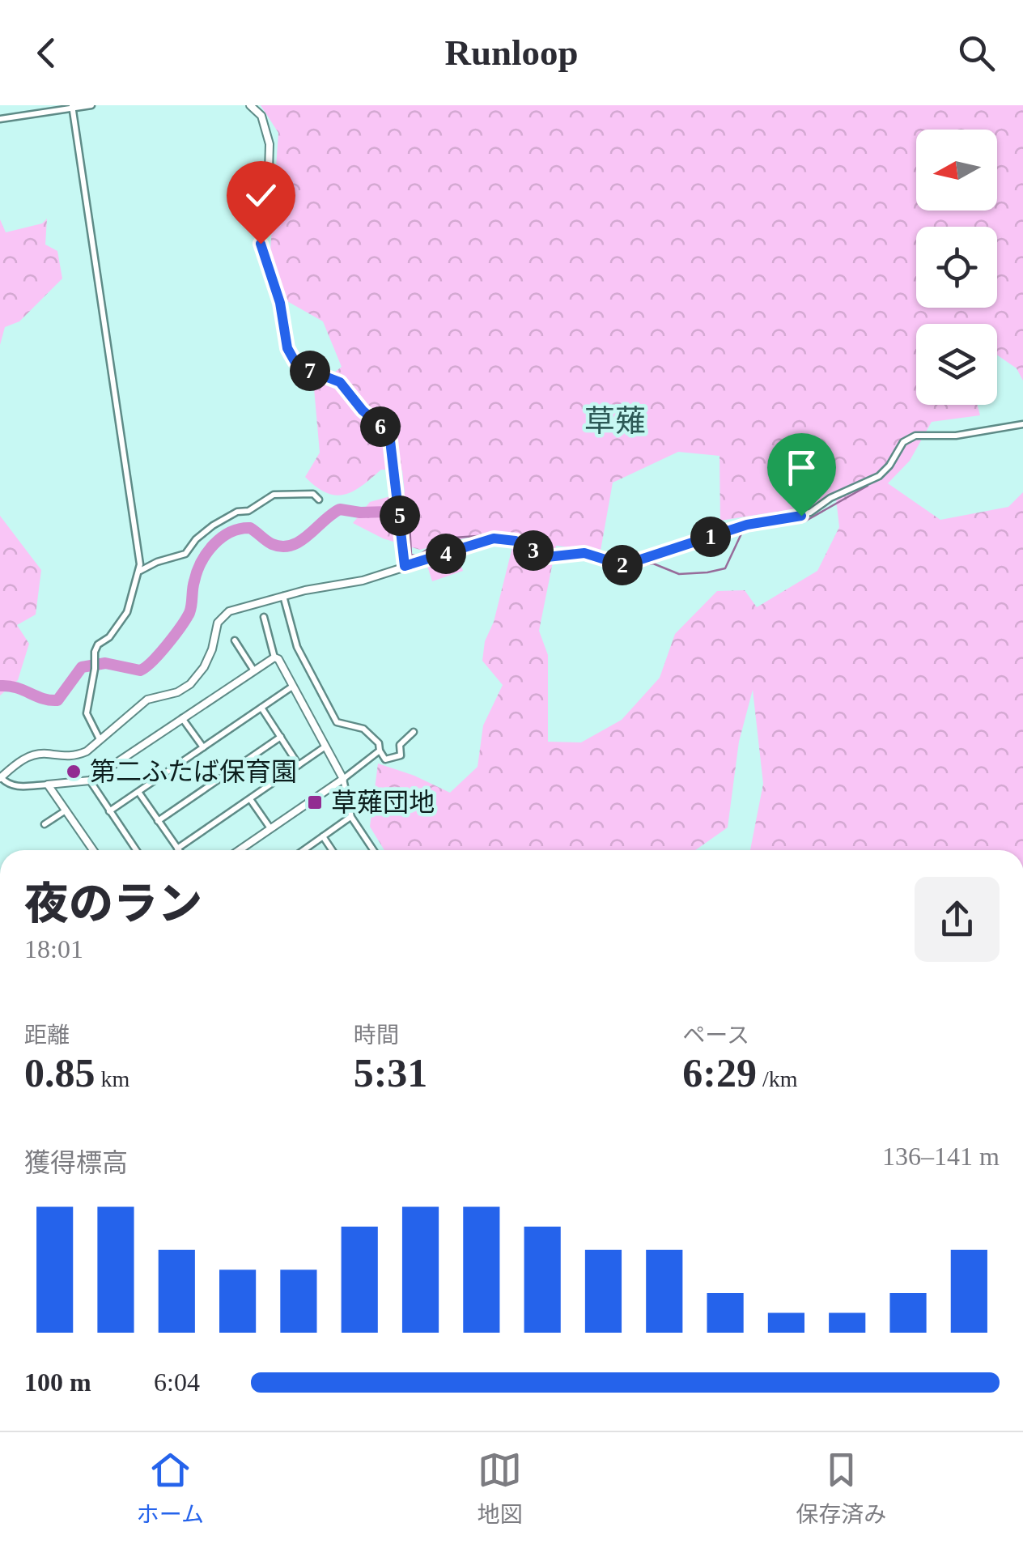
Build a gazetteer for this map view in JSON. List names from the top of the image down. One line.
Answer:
{"districts":["草薙"],"places":{"other":["第二ふたば保育園"],"transit":["草薙団地"]},"north":"left","page":{"header":"Runloop","pins":["7","6","5","1","3","4","2"],"heading":["夜のラン","18:01"],"stats":[["距離","0.85 km"],["時間","5:31"],["ペース","6:29 /km"]],"chart":["獲得標高","136–141 m"],"list":[{"name":"100 m","note":"6:04"}],"tabs":["ホーム","地図","保存済み"]}}
